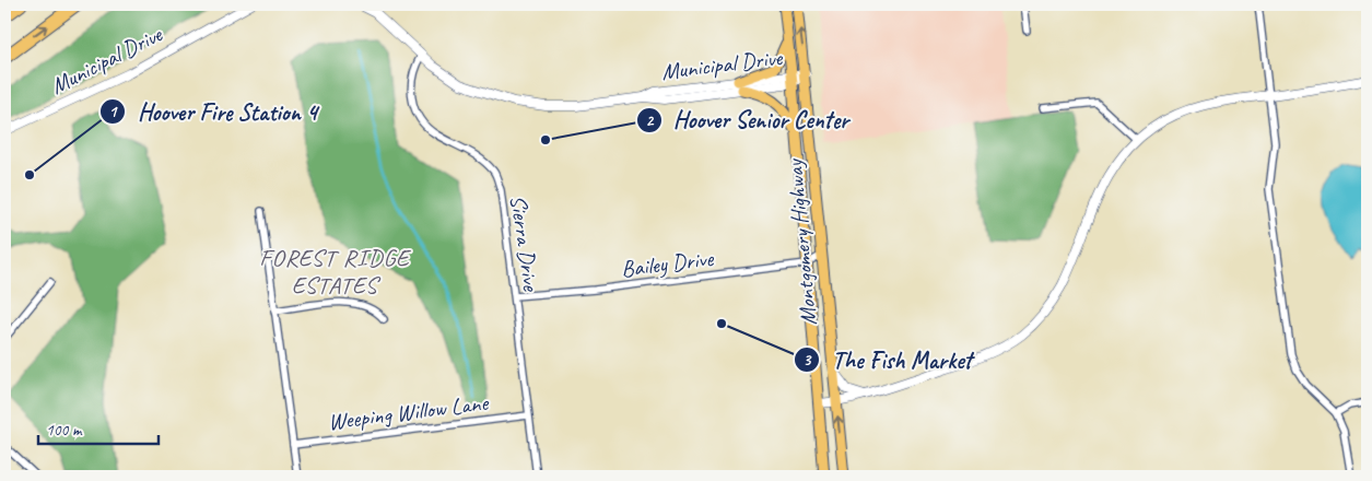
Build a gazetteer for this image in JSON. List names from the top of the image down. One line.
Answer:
{"streets":{"main road":["Montgomery Highway"],"street":["Municipal Drive","Sierra Drive","Bailey Drive","Weeping Willow Lane"]},"crossings":[["Municipal Drive","Sierra Drive"],["Municipal Drive","Montgomery Highway"],["Sierra Drive","Bailey Drive"],["Sierra Drive","Weeping Willow Lane"],["Montgomery Highway","Bailey Drive"]],"districts":["FOREST RIDGE ESTATES"],"places":["Hoover Senior Center","Hoover Fire Station 4","The Fish Market"],"scale_bar":"100 m"}
